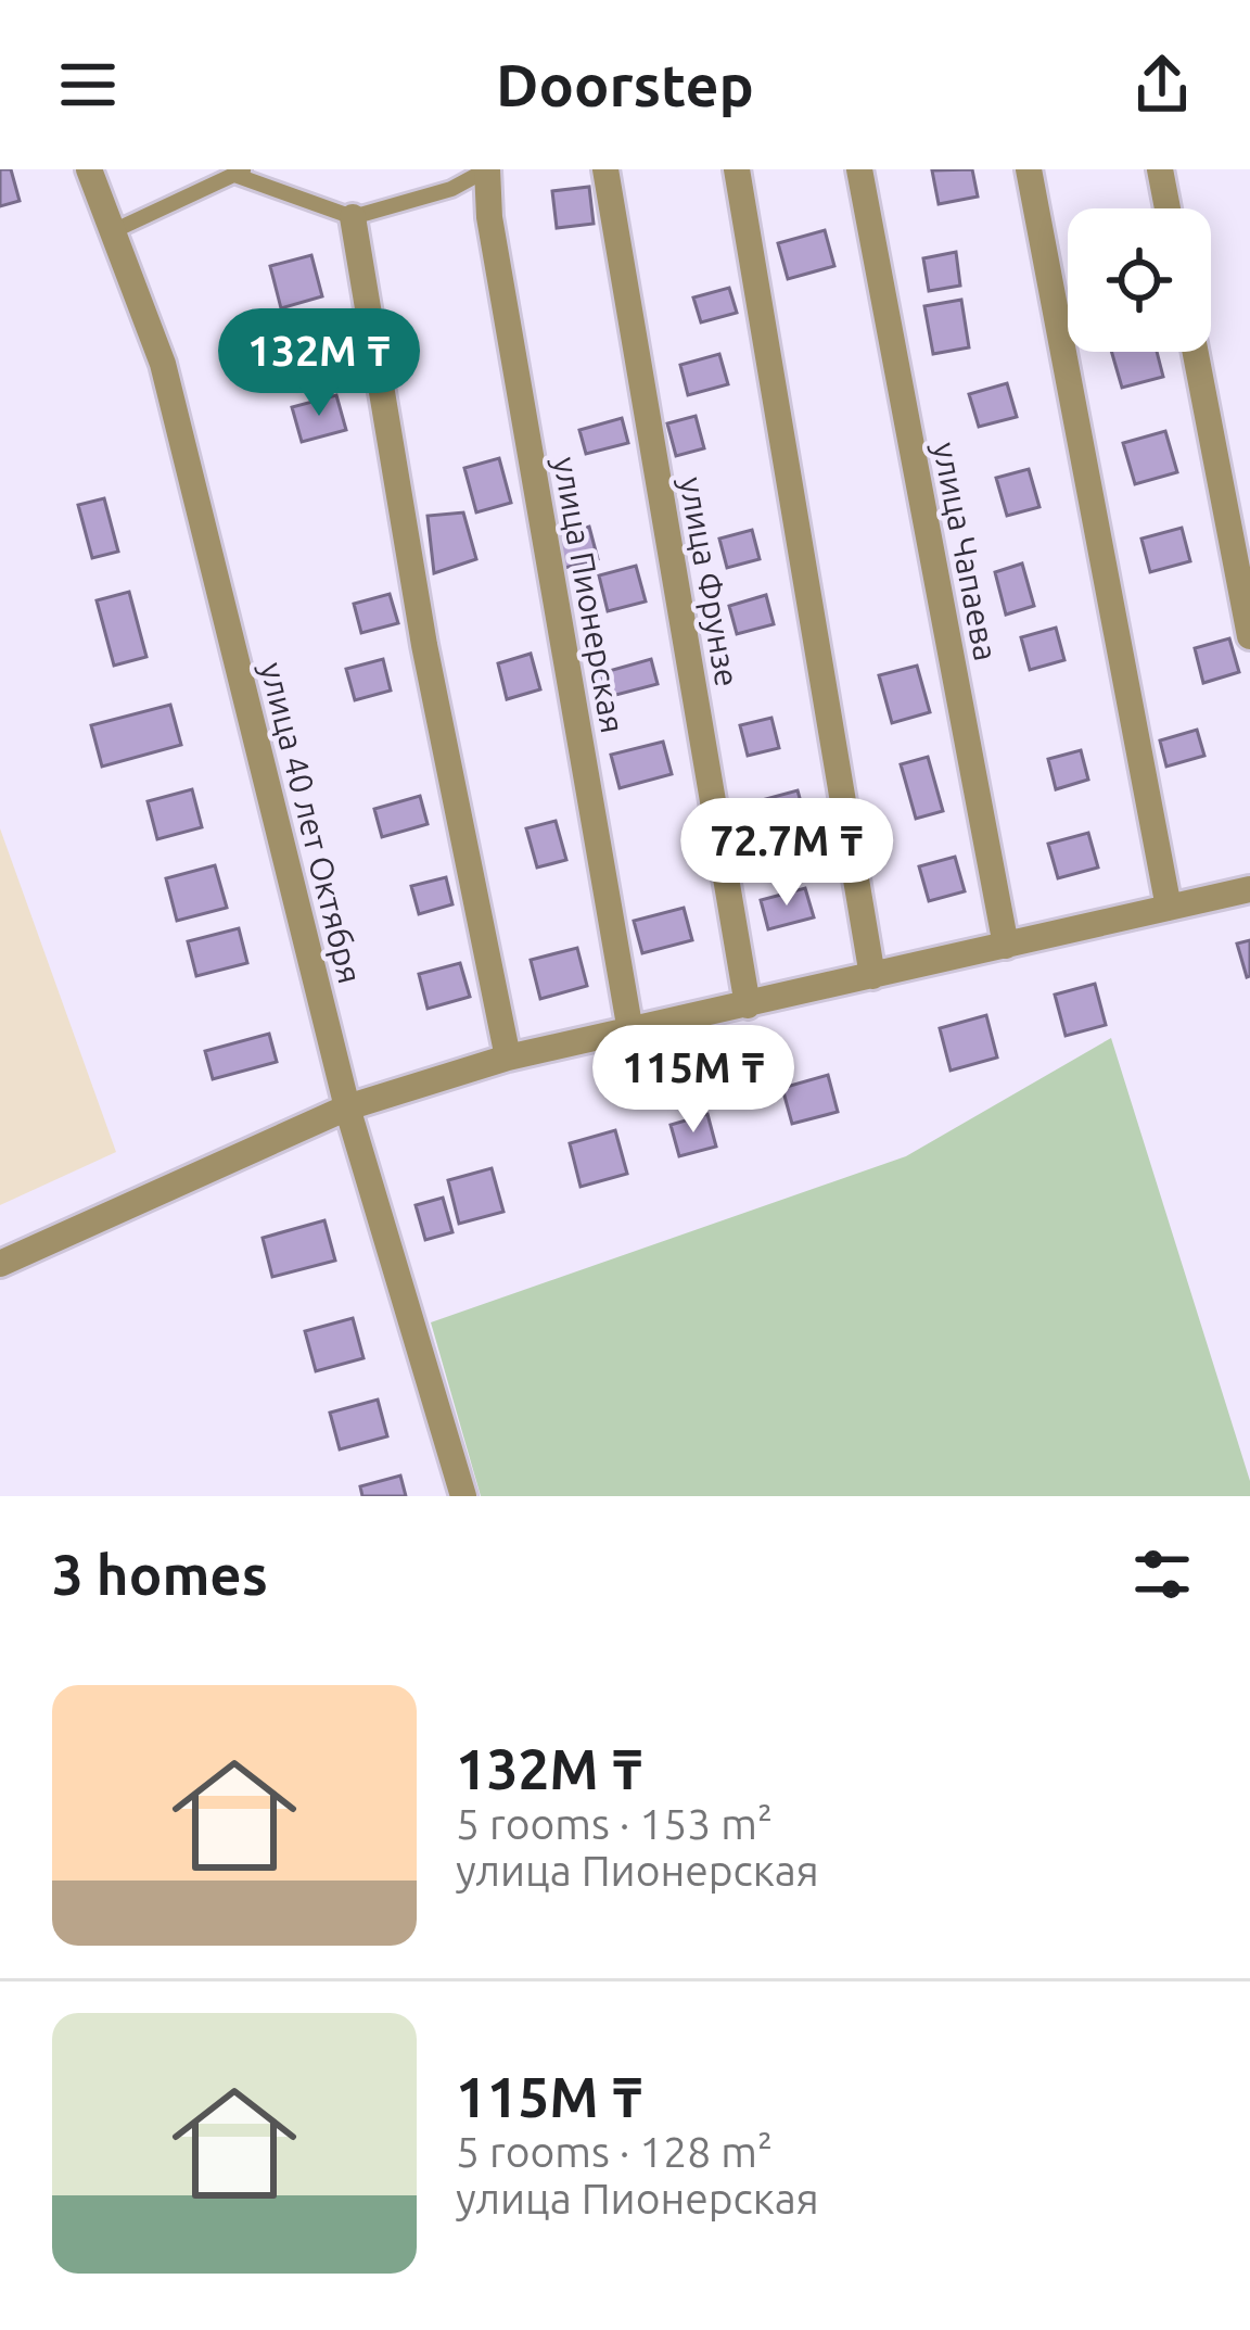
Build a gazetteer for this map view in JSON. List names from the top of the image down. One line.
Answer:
{"streets":{"street":["улица Чапаева","улица Фрунзе","улица Пионерская","улица 40 лет Октября"]},"page":{"header":"Doorstep","price":["132M ₸","72.7M ₸","115M ₸"],"heading":"3 homes","list":[{"name":"132M ₸","note":"5 rooms · 153 m² · улица Пионерская"},{"name":"115M ₸","note":"5 rooms · 128 m² · улица Пионерская"}]}}
